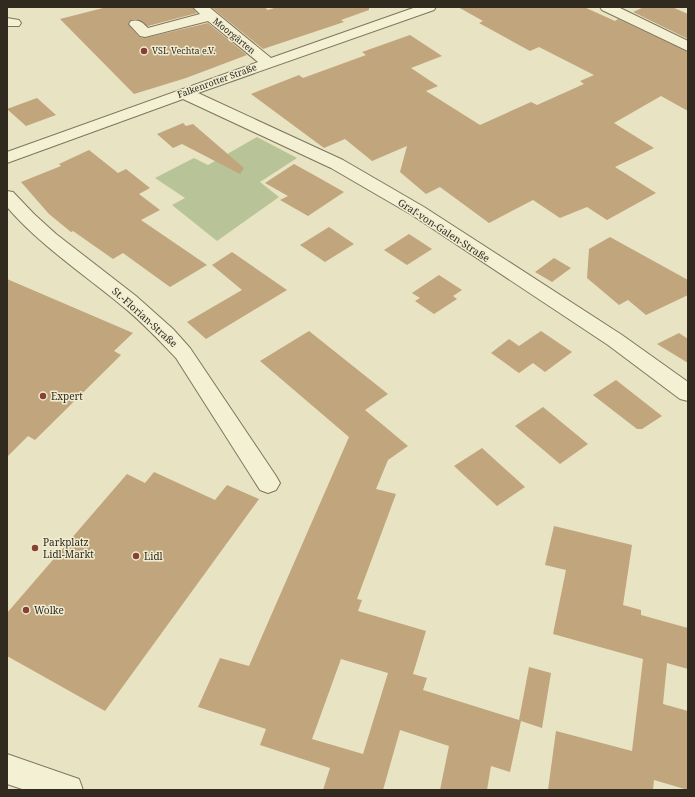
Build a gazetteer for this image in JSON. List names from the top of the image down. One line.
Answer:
{"streets":{"street":["Moorgärten","Falkenrotter Straße","Graf-von-Galen-Straße","St.-Florian-Straße"]},"crossings":[["Moorgärten","Falkenrotter Straße"],["Falkenrotter Straße","Graf-von-Galen-Straße"]],"places":["VSL Vechta e.V.","Expert","Parkplatz Lidl-Markt","Lidl","Wolke"]}
